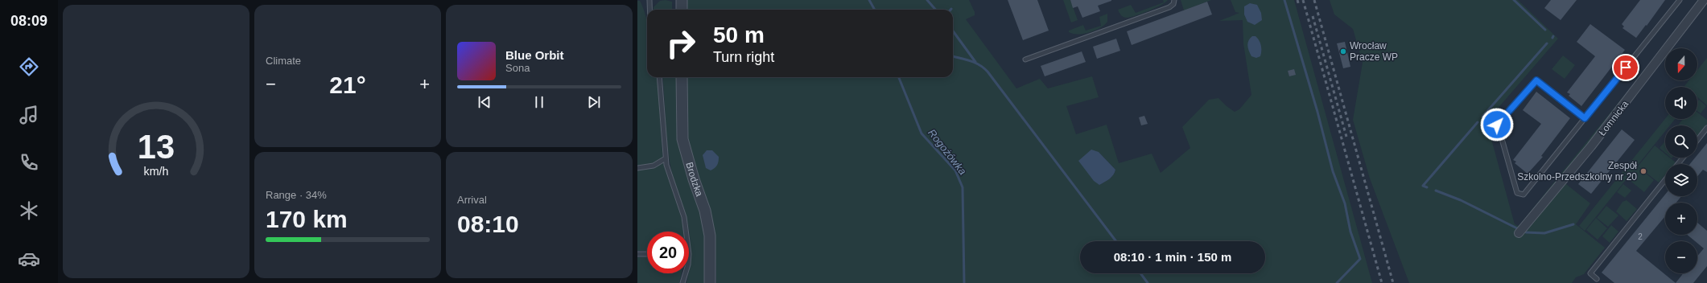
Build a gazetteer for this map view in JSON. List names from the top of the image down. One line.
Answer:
{"streets":{"street":["Łomnicka","Brodzka"]},"water":["Rogożówka"],"places":["Wrocław Pracze WP","Zespół Szkolno-Przedszkolny nr 20"],"house_numbers":["2"],"north":"bottom","page":{"tabs":"08:09","tile":["Climate",["Range · 34%","170 km"],["Arrival","08:10"]],"turn":["50 m","Turn right"],"song":["Blue Orbit","Sona"],"map_buttons":["+","−"],"heat":["−","21°","+"],"limit":"20","trip":"08:10 · 1 min · 150 m","gauge":["13","km/h"]}}
